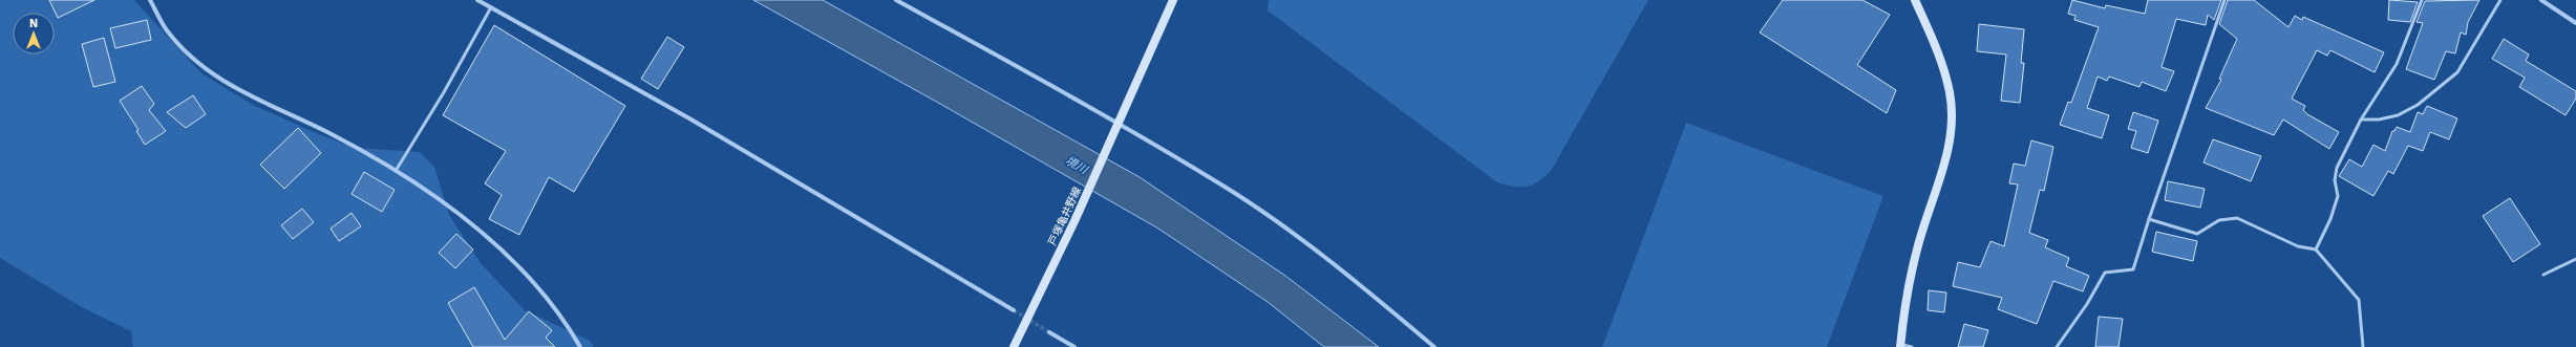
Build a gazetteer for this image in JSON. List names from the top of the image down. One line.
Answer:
{"streets":{"main road":["戸塚亀井野線"]},"water":["境川"],"north":"top"}
